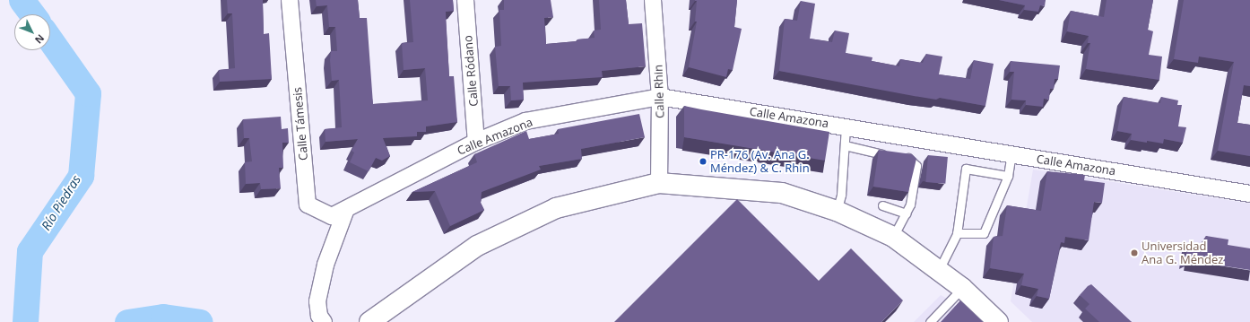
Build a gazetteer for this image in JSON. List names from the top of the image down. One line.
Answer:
{"streets":{"street":["Calle Ródano","Calle Rhin","Calle Amazona","Calle Támesis"]},"crossings":[["Calle Ródano","Calle Amazona"],["Calle Rhin","Calle Amazona"],["Calle Amazona","Calle Támesis"]],"water":["Río Piedras"],"places":["PR-176 (Av. Ana G. Méndez) & C. Rhin","Universidad Ana G. Méndez"],"north":"bottom right"}
